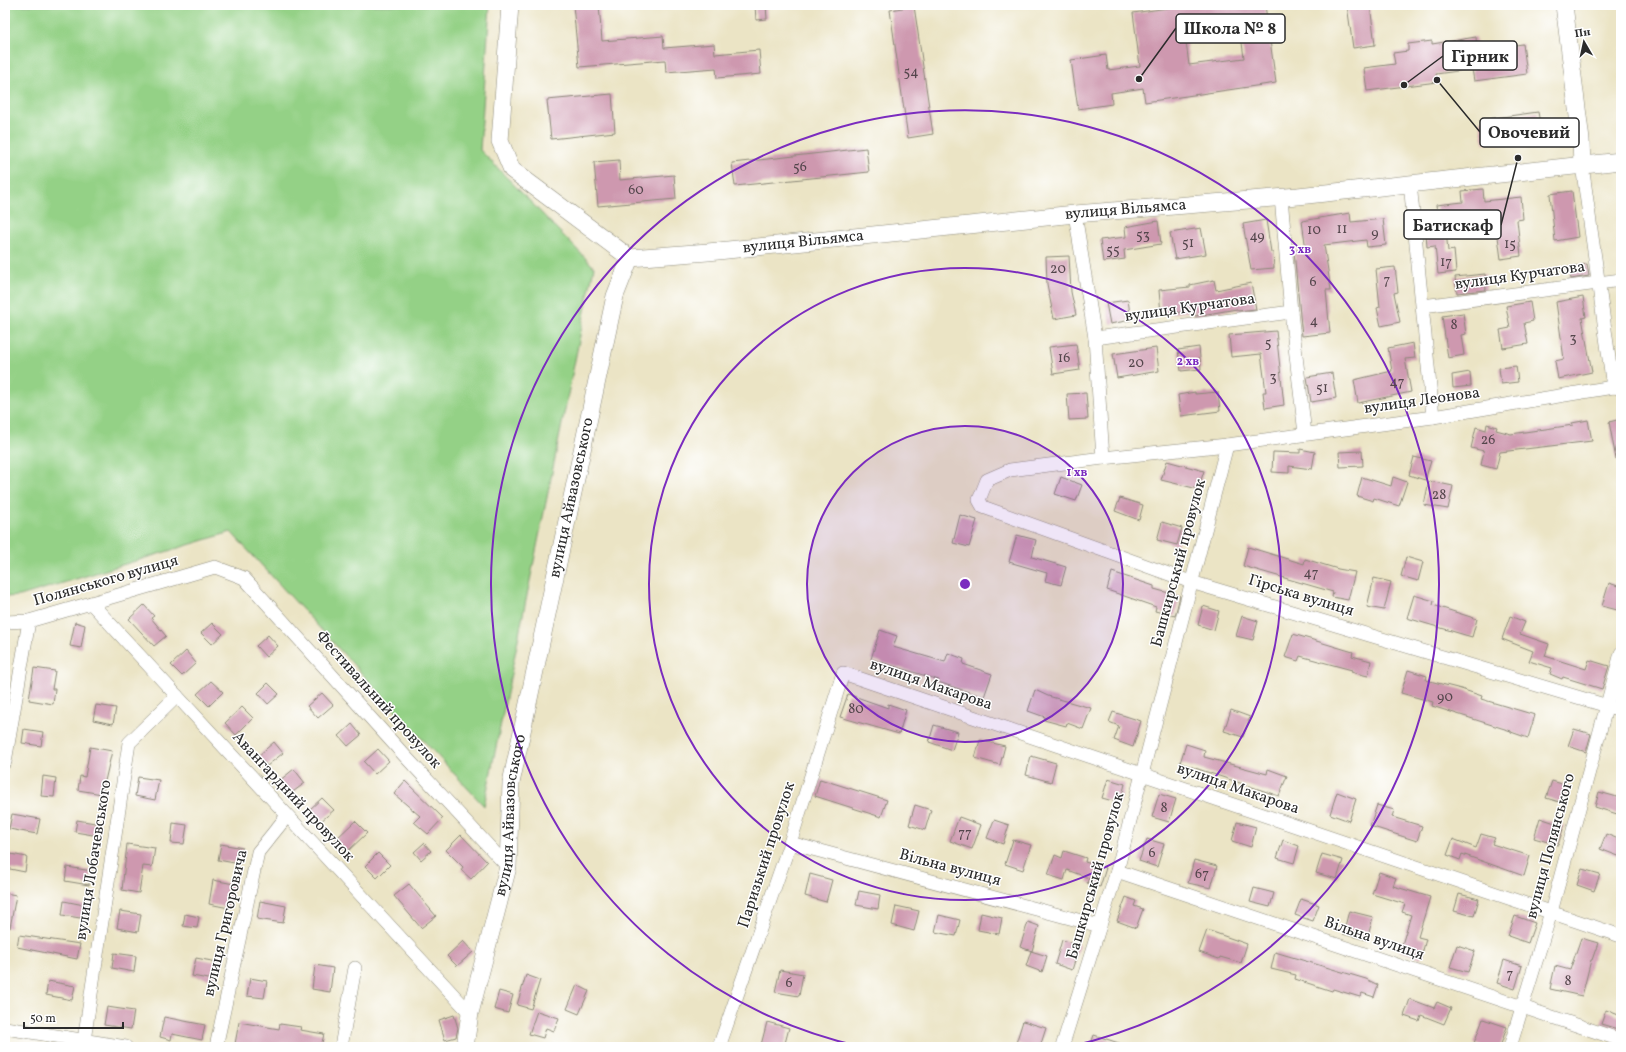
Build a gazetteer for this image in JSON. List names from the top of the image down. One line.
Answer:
{"streets":{"street":["вулиця Вільямса","вулиця Курчатова","вулиця Леонова","вулиця Айвазовського","Башкирський провулок","Полянського вулиця","Гірська вулиця","вулиця Макарова","Фестивальний провулок","Авангардний провулок","вулиця Полянського","Паризький провулок","вулиця Лобачевського","Вільна вулиця","вулиця Григоровича"]},"crossings":[["вулиця Вільямса","вулиця Айвазовського"],["вулиця Леонова","Башкирський провулок"],["вулиця Айвазовського","Фестивальний провулок"],["вулиця Айвазовського","Авангардний провулок"],["Башкирський провулок","Гірська вулиця"],["Башкирський провулок","вулиця Макарова"],["Башкирський провулок","Вільна вулиця"],["Полянського вулиця","Фестивальний провулок"],["Полянського вулиця","Авангардний провулок"],["Гірська вулиця","вулиця Полянського"],["вулиця Макарова","вулиця Полянського"],["вулиця Макарова","Паризький провулок"],["Авангардний провулок","вулиця Лобачевського"],["Авангардний провулок","вулиця Григоровича"],["вулиця Полянського","Вільна вулиця"],["Паризький провулок","Вільна вулиця"]],"places":["Школа № 8","Овочевий","Гірник","Батискаф"],"house_numbers":["54","56","60","11","10","9","53","49","51","15","55","17","20","7","6","4","8","3","5","16","20","3","47","51","26","28","47","90","80","8","77","6","67","7","8","6"],"scale_bar":"50 m","north":"top","rings":["3 хв","2 хв","1 хв"]}
